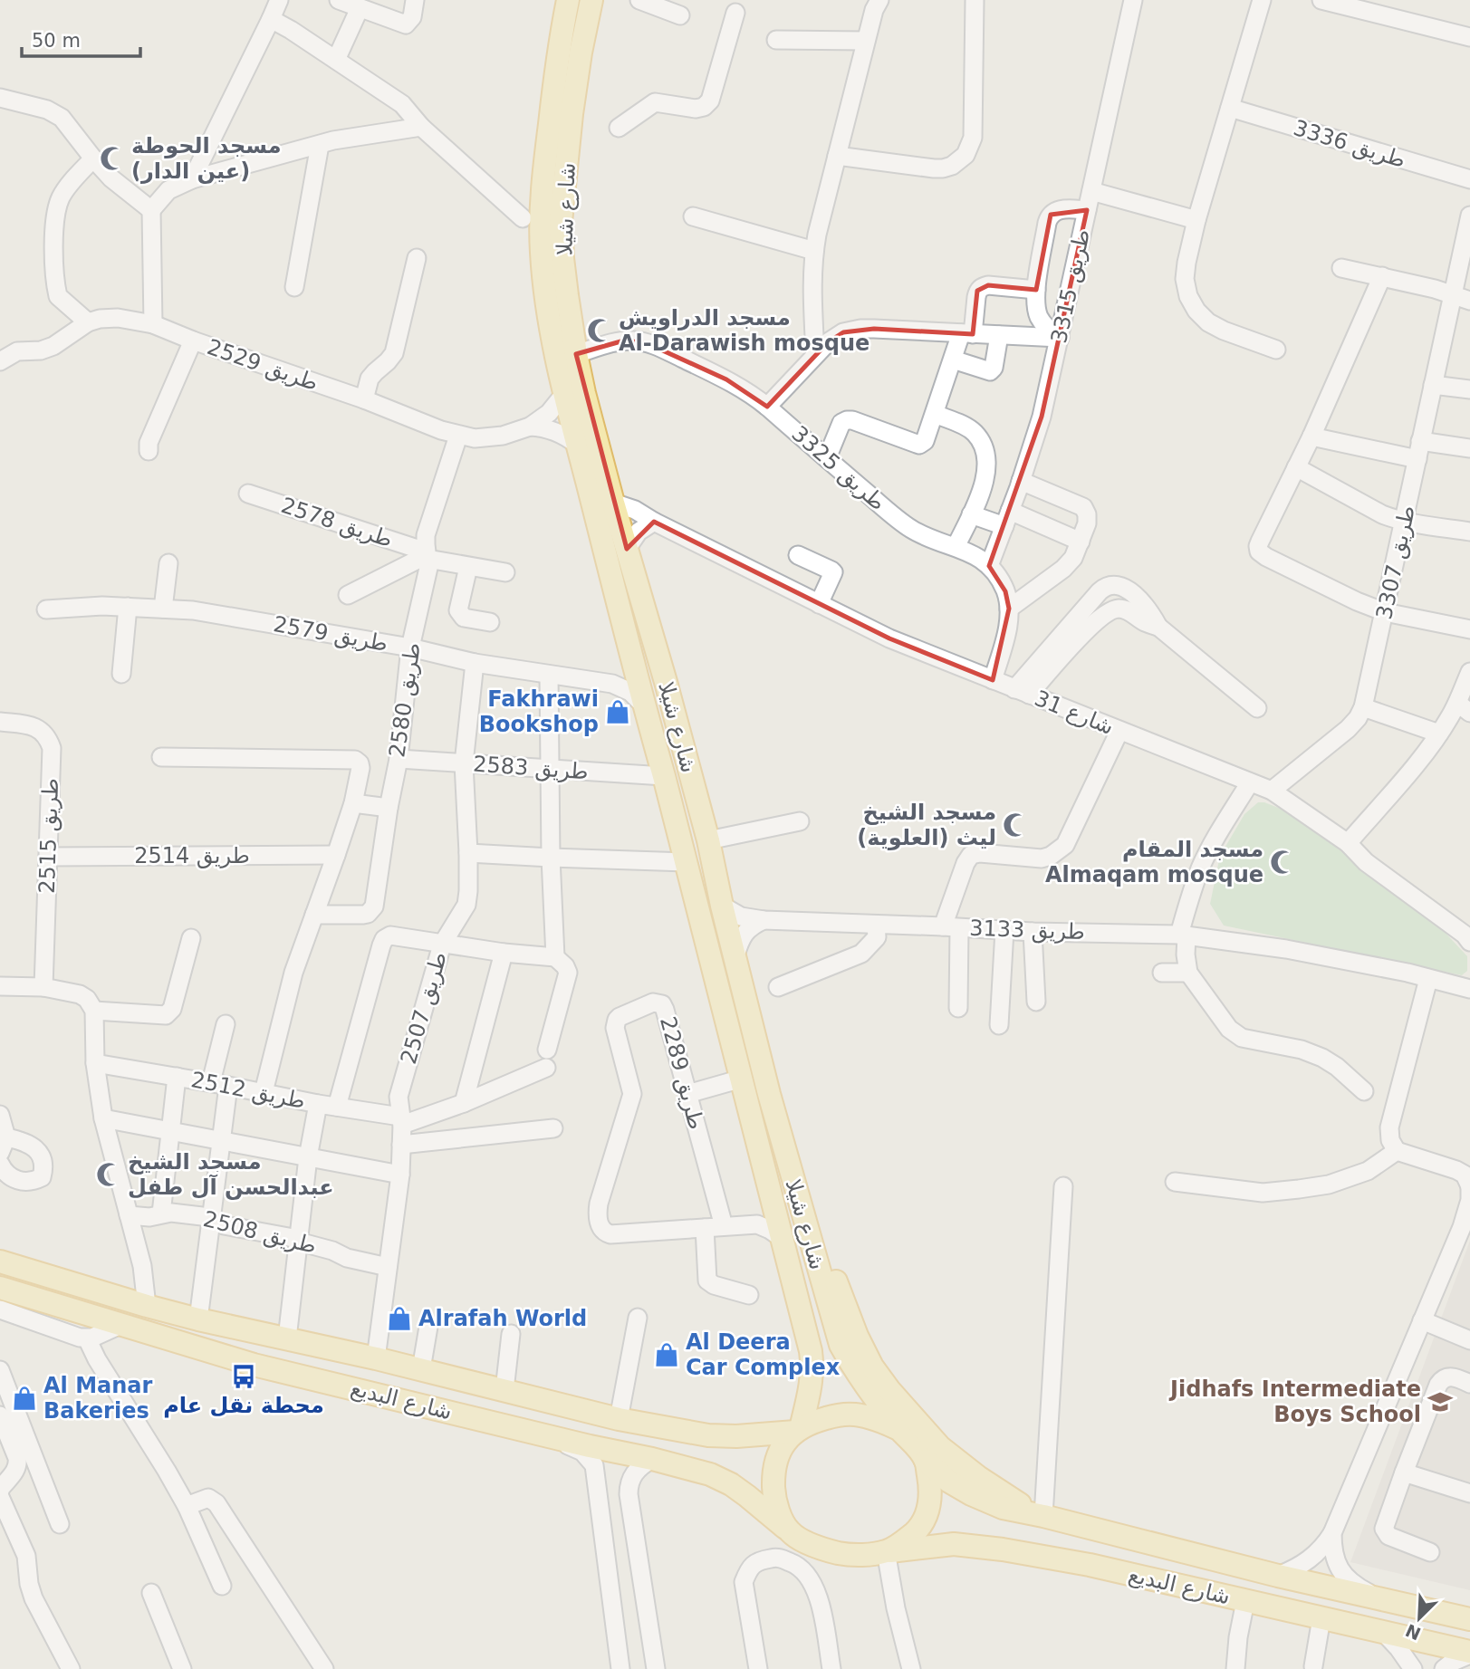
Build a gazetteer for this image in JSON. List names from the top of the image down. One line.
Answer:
{"streets":{"main road":["شارع شيلا","شارع البديع"],"street":["طريق 3336","طريق 3315","طريق 2529","طريق 3325","طريق 2578","طريق 3307","طريق 2579","طريق 2580","شارع 31","طريق 2583","طريق 2515","طريق 2514","طريق 3133","طريق 2507","طريق 2289","طريق 2512","طريق 2508"]},"crossings":[["شارع شيلا","طريق 2529"],["شارع شيلا","طريق 3325"],["شارع شيلا","طريق 2579"],["شارع شيلا","شارع 31"],["شارع شيلا","طريق 2583"],["شارع شيلا","طريق 3133"],["شارع شيلا","شارع البديع"],["طريق 3315","طريق 3325"],["طريق 2529","طريق 2580"],["طريق 3325","شارع 31"],["طريق 2578","طريق 2580"],["طريق 3307","شارع 31"],["طريق 2579","طريق 2580"],["طريق 2579","طريق 2507"],["طريق 2580","طريق 2583"],["طريق 2583","طريق 2507"],["طريق 2515","طريق 2514"],["طريق 2507","طريق 2512"],["طريق 2507","طريق 2508"],["طريق 2507","شارع البديع"]],"places":{"mosque":["مسجد الحوطة (عين الدار)","مسجد الدراويش Al-Darawish mosque","مسجد الشيخ ليث (العلوية)","مسجد المقام Almaqam mosque","مسجد الشيخ عبدالحسن آل طفل"],"shop":["Fakhrawi Bookshop","Alrafah World","Al Deera Car Complex","Al Manar Bakeries"],"bus stop":["محطة نقل عام"],"school or university":["Jidhafs Intermediate Boys School"]},"scale_bar":"50 m","north":"bottom left"}
